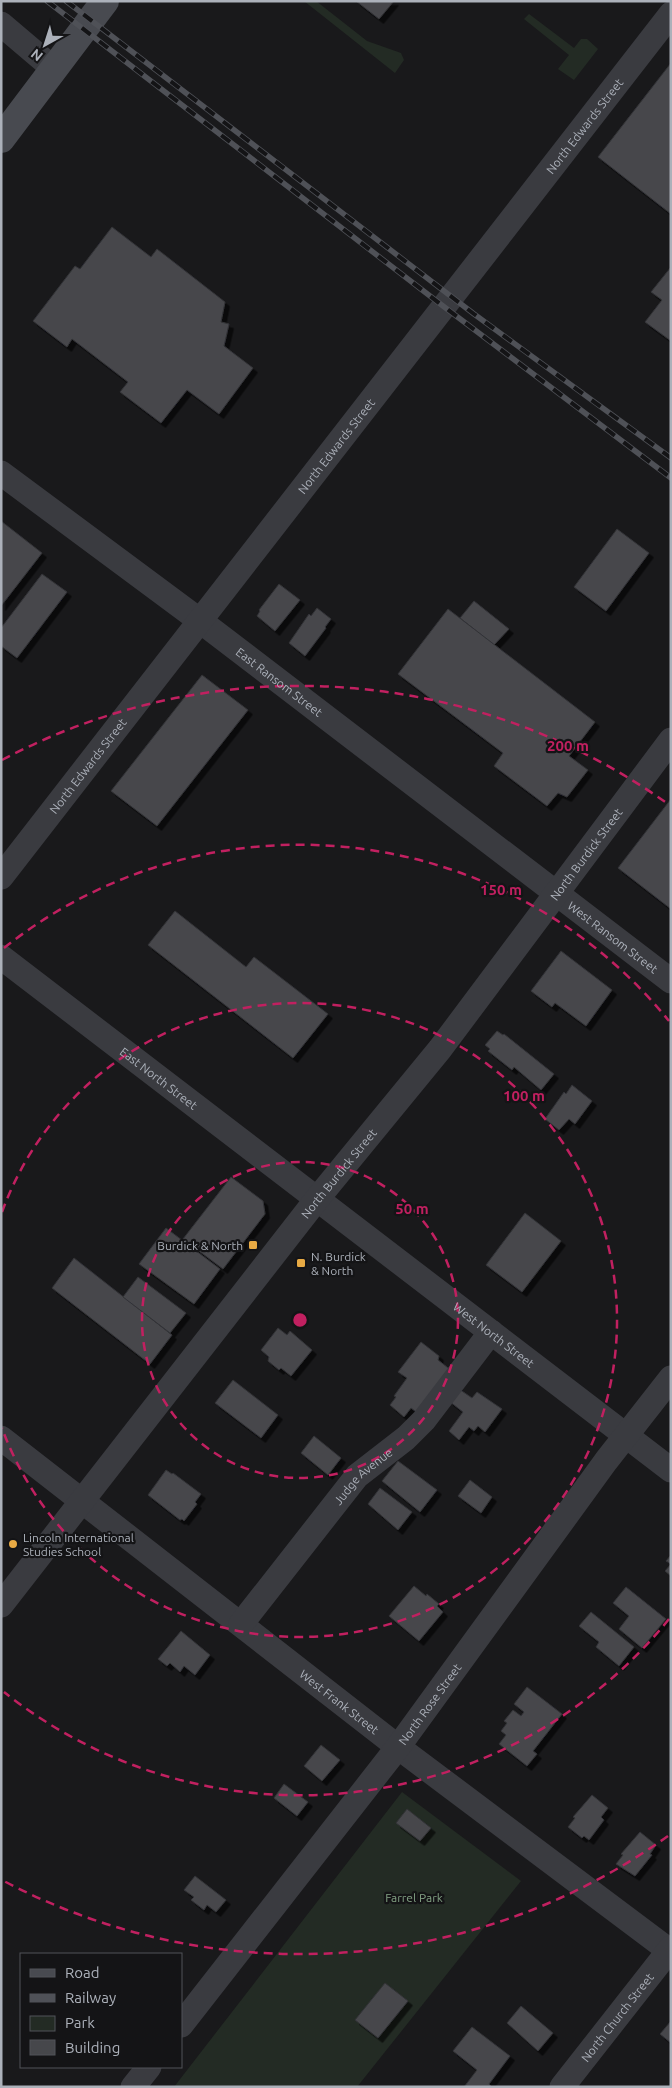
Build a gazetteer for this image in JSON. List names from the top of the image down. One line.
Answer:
{"streets":{"street":["North Edwards Street","East Ransom Street","North Burdick Street","West Ransom Street","East North Street","West North Street","Judge Avenue","West Frank Street","North Rose Street","North Church Street"]},"crossings":[["North Edwards Street","East Ransom Street"],["East Ransom Street","North Burdick Street"],["East Ransom Street","West Ransom Street"],["North Burdick Street","West Ransom Street"],["North Burdick Street","East North Street"],["North Burdick Street","West North Street"],["North Burdick Street","West Frank Street"],["East North Street","West North Street"],["West North Street","Judge Avenue"],["West North Street","North Rose Street"],["Judge Avenue","West Frank Street"],["West Frank Street","North Rose Street"],["West Frank Street","North Church Street"]],"parks":["Farrel Park"],"places":{"transit":["Burdick & North","N. Burdick & North"],"other":["Lincoln International Studies School"]},"legend":["Road","Railway","Park","Building"],"north":"bottom left","rings":["200 m","150 m","100 m","50 m"]}
